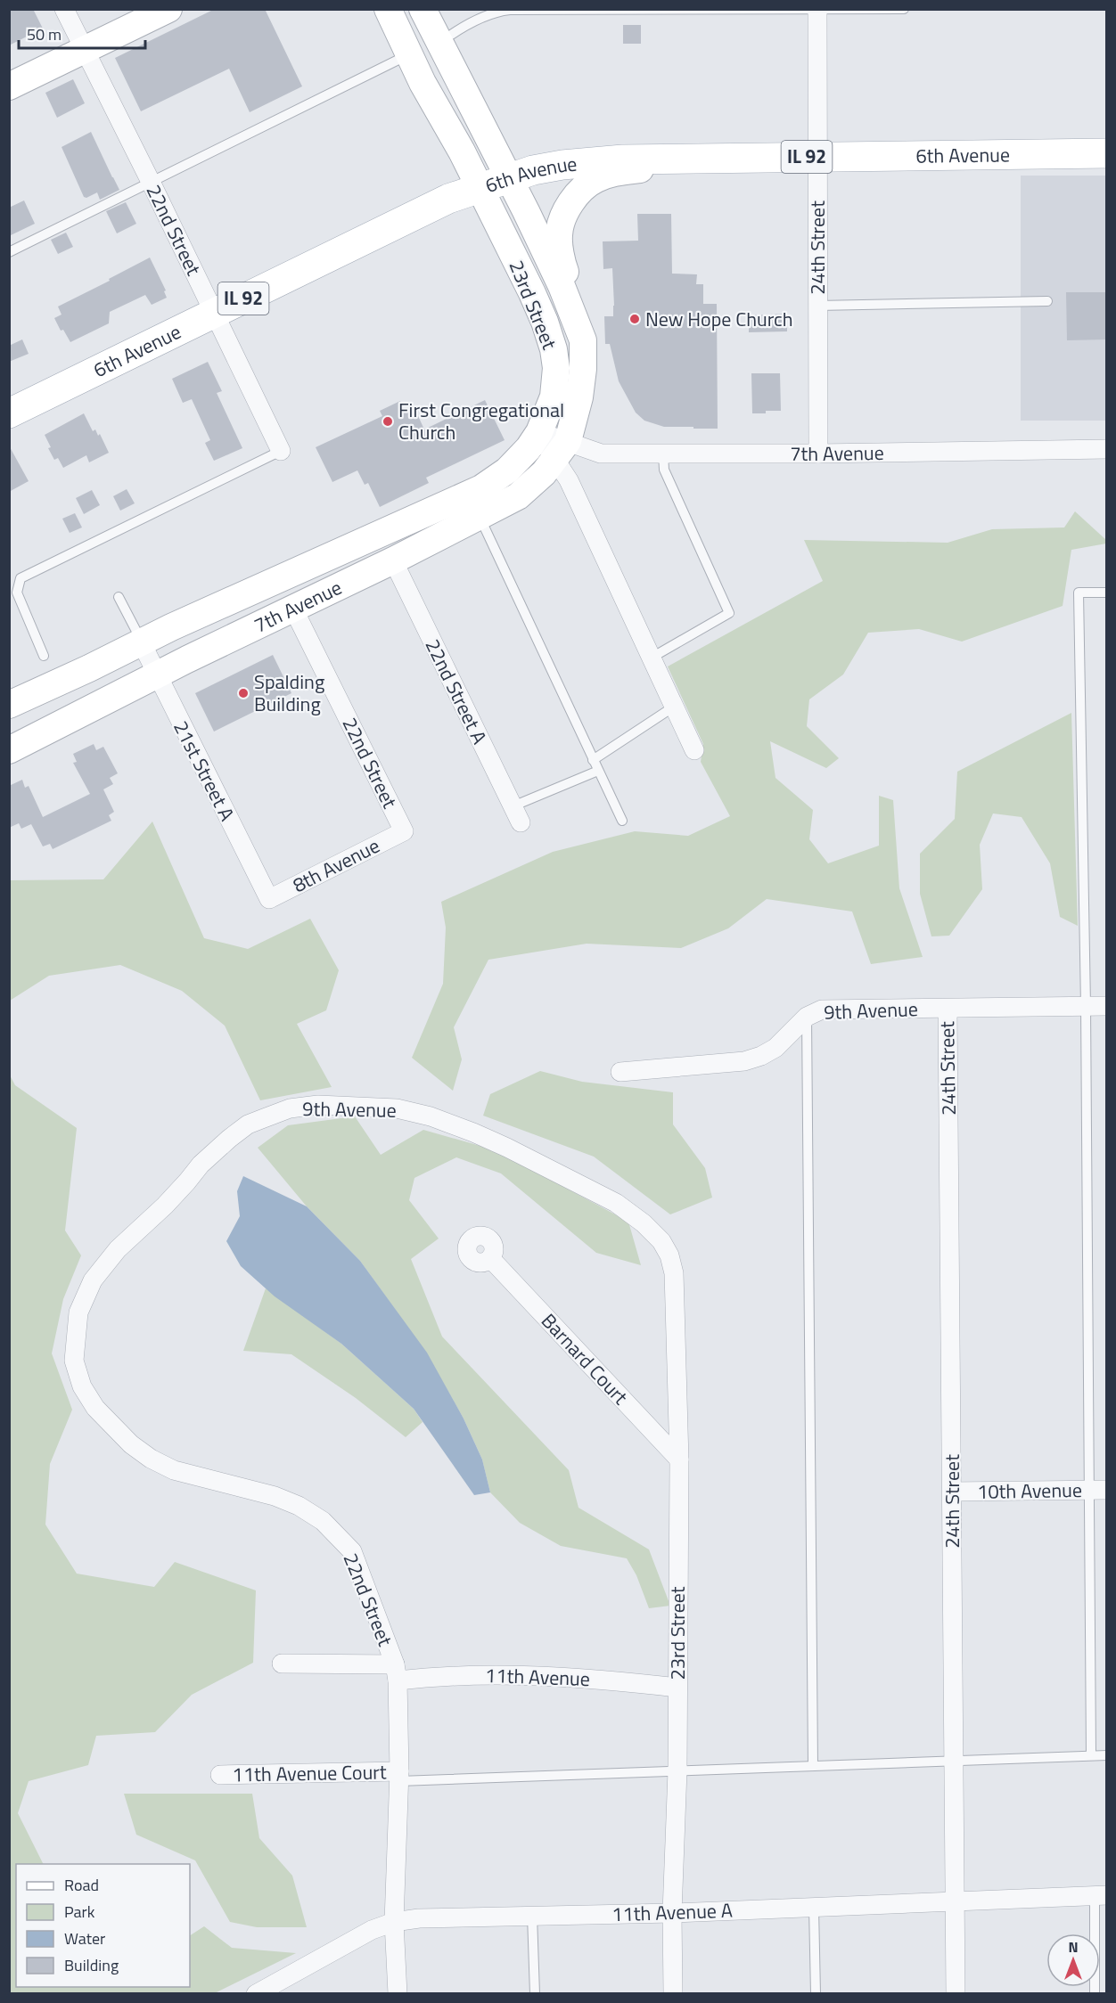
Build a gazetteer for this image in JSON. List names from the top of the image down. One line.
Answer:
{"streets":{"main road":["6th Avenue","IL 92","23rd Street","7th Avenue"],"street":["22nd Street","24th Street","22nd Street A","21st Street A","8th Avenue","9th Avenue","Barnard Court","10th Avenue","11th Avenue","11th Avenue Court","11th Avenue A"]},"crossings":[["6th Avenue","22nd Street"],["6th Avenue","24th Street"],["6th Avenue","23rd Street"],["22nd Street","7th Avenue"],["22nd Street","8th Avenue"],["22nd Street","9th Avenue"],["22nd Street","11th Avenue"],["22nd Street","11th Avenue Court"],["22nd Street","11th Avenue A"],["24th Street","7th Avenue"],["24th Street","9th Avenue"],["24th Street","10th Avenue"],["24th Street","11th Avenue A"],["23rd Street","7th Avenue"],["23rd Street","9th Avenue"],["23rd Street","Barnard Court"],["23rd Street","11th Avenue"],["23rd Street","11th Avenue A"],["7th Avenue","22nd Street A"],["7th Avenue","21st Street A"],["21st Street A","8th Avenue"]],"places":["New Hope Church","First Congregational Church","Spalding Building"],"legend":["Road","Park","Water","Building"],"scale_bar":"50 m","north":"top"}
